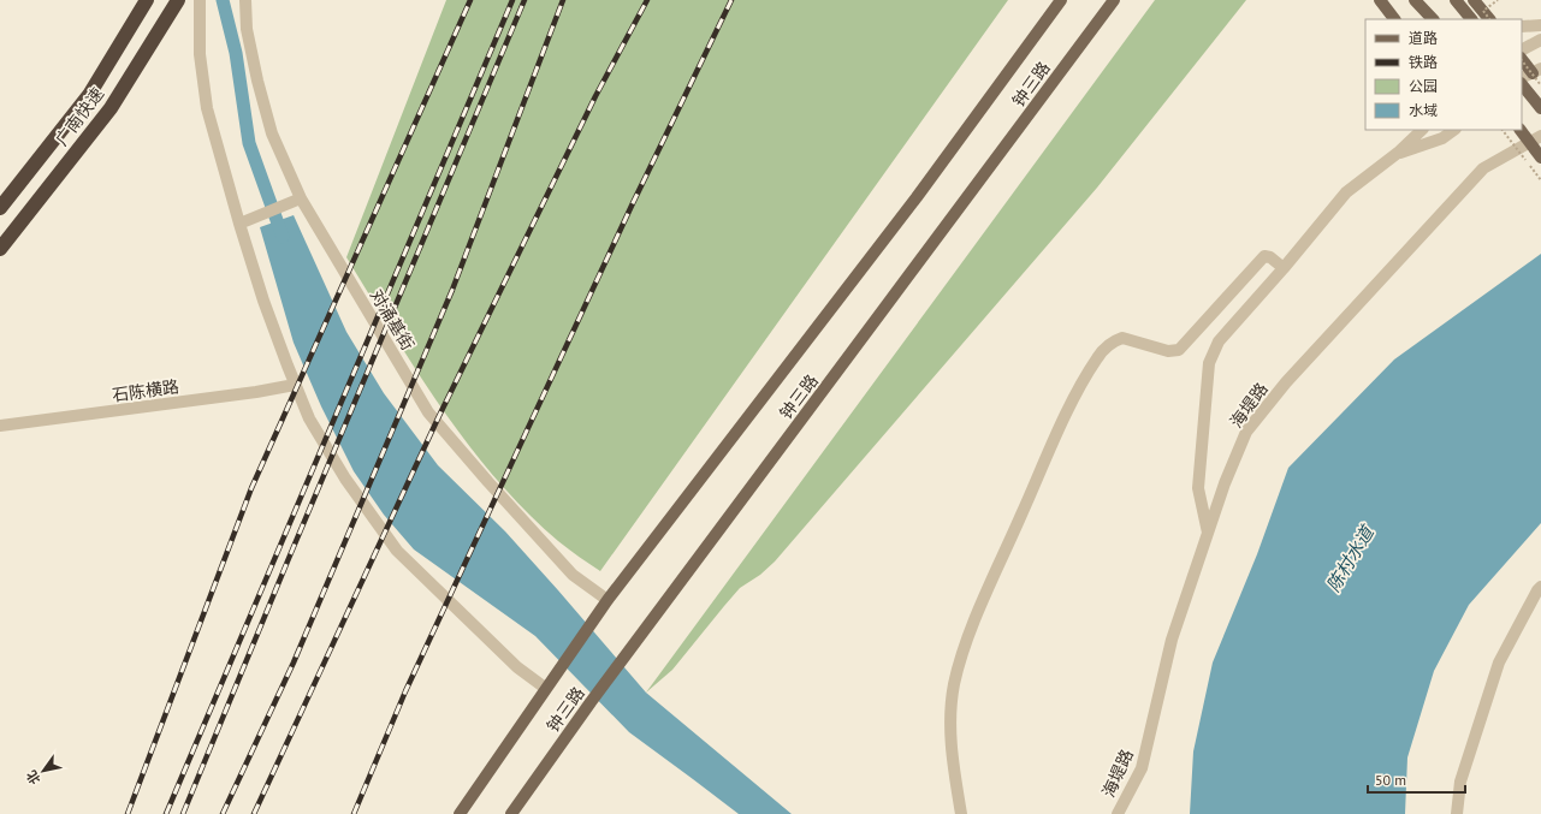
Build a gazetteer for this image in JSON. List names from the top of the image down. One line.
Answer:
{"streets":{"highway":["广南快速"],"main road":["钟三路"],"street":["对涌基街","石陈横路","海堤路"]},"crossings":[["钟三路","对涌基街"]],"water":["陈村水道"],"legend":["道路","铁路","公园","水域"],"scale_bar":"50 m","north":"bottom left"}
